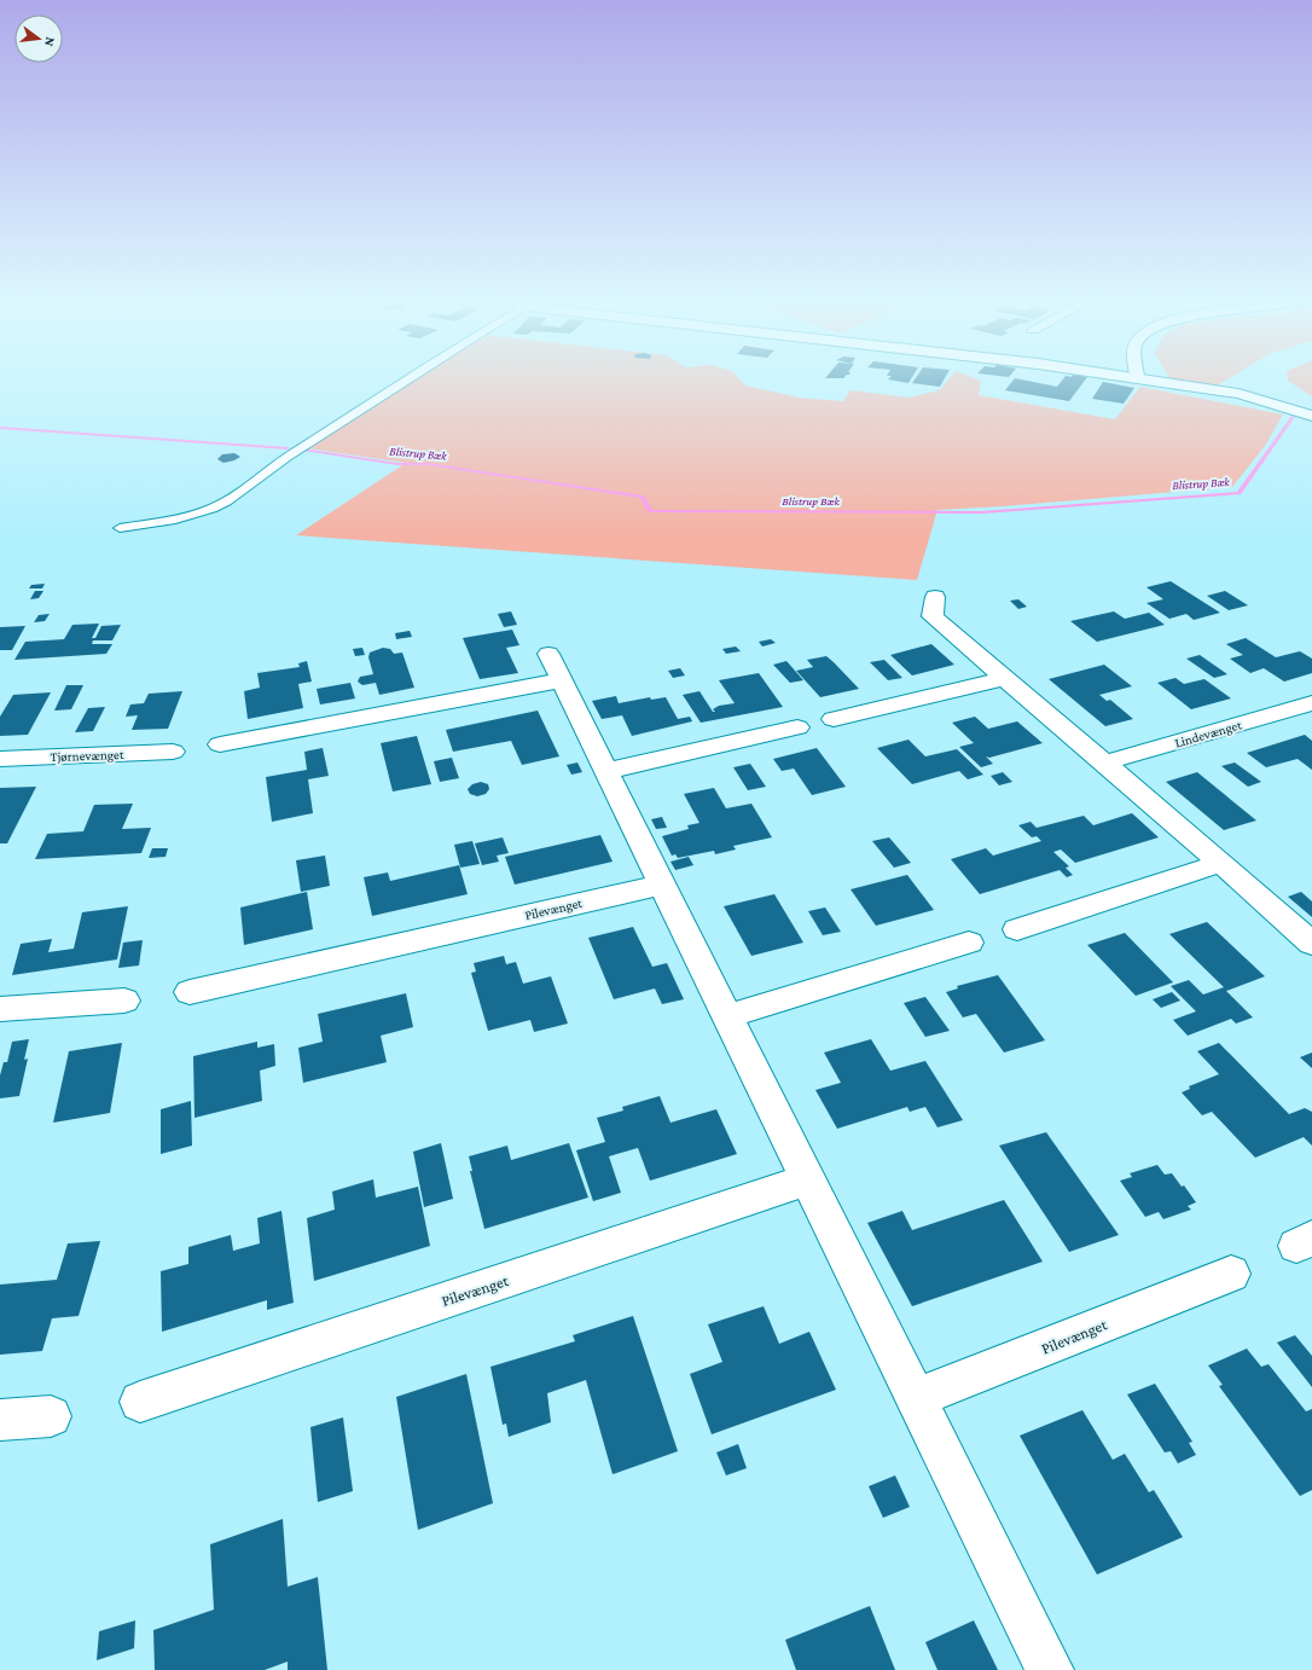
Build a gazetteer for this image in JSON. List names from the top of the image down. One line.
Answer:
{"streets":{"street":["Lindevænget","Tjørnevænget","Pilevænget"]},"water":["Blistrup Bæk"],"north":"right"}
